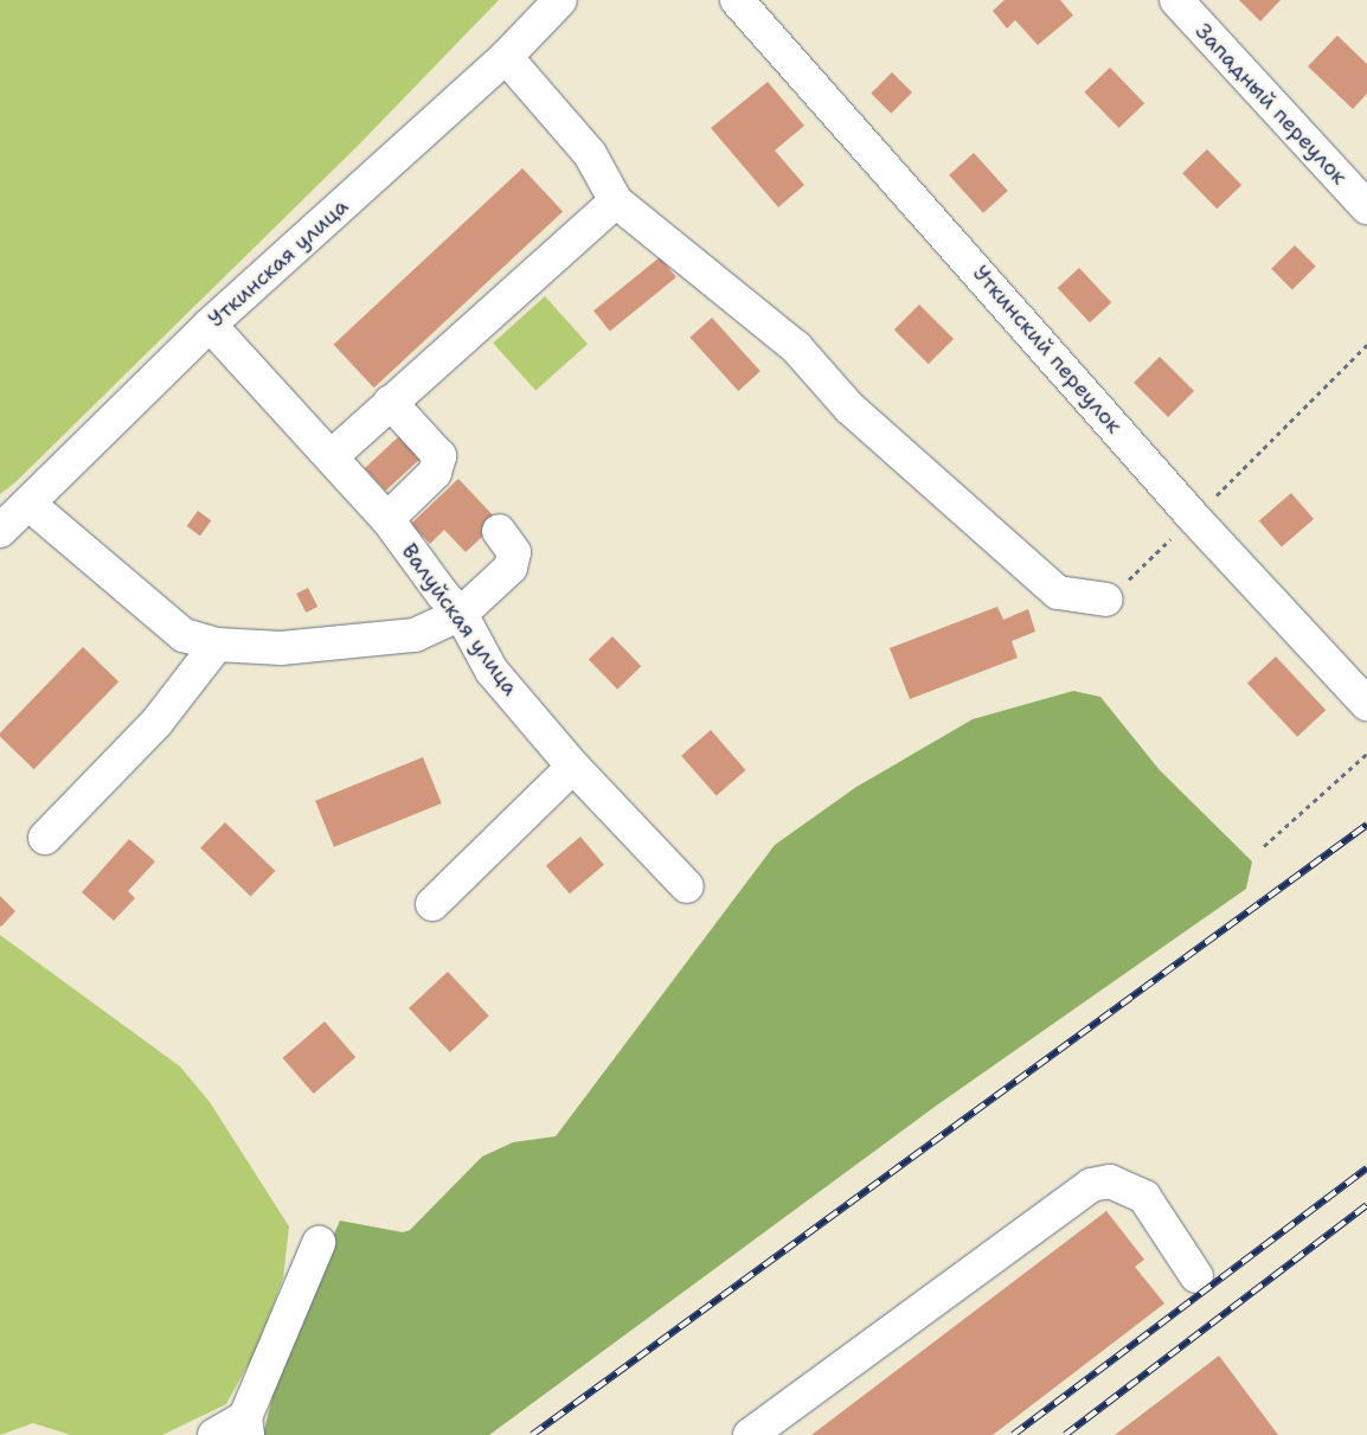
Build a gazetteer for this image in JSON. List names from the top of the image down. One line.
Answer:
{"streets":{"street":["Западный переулок","Уткинская улица","Уткинский переулок","Валуйская улица"]},"crossings":[["Уткинская улица","Валуйская улица"]]}
